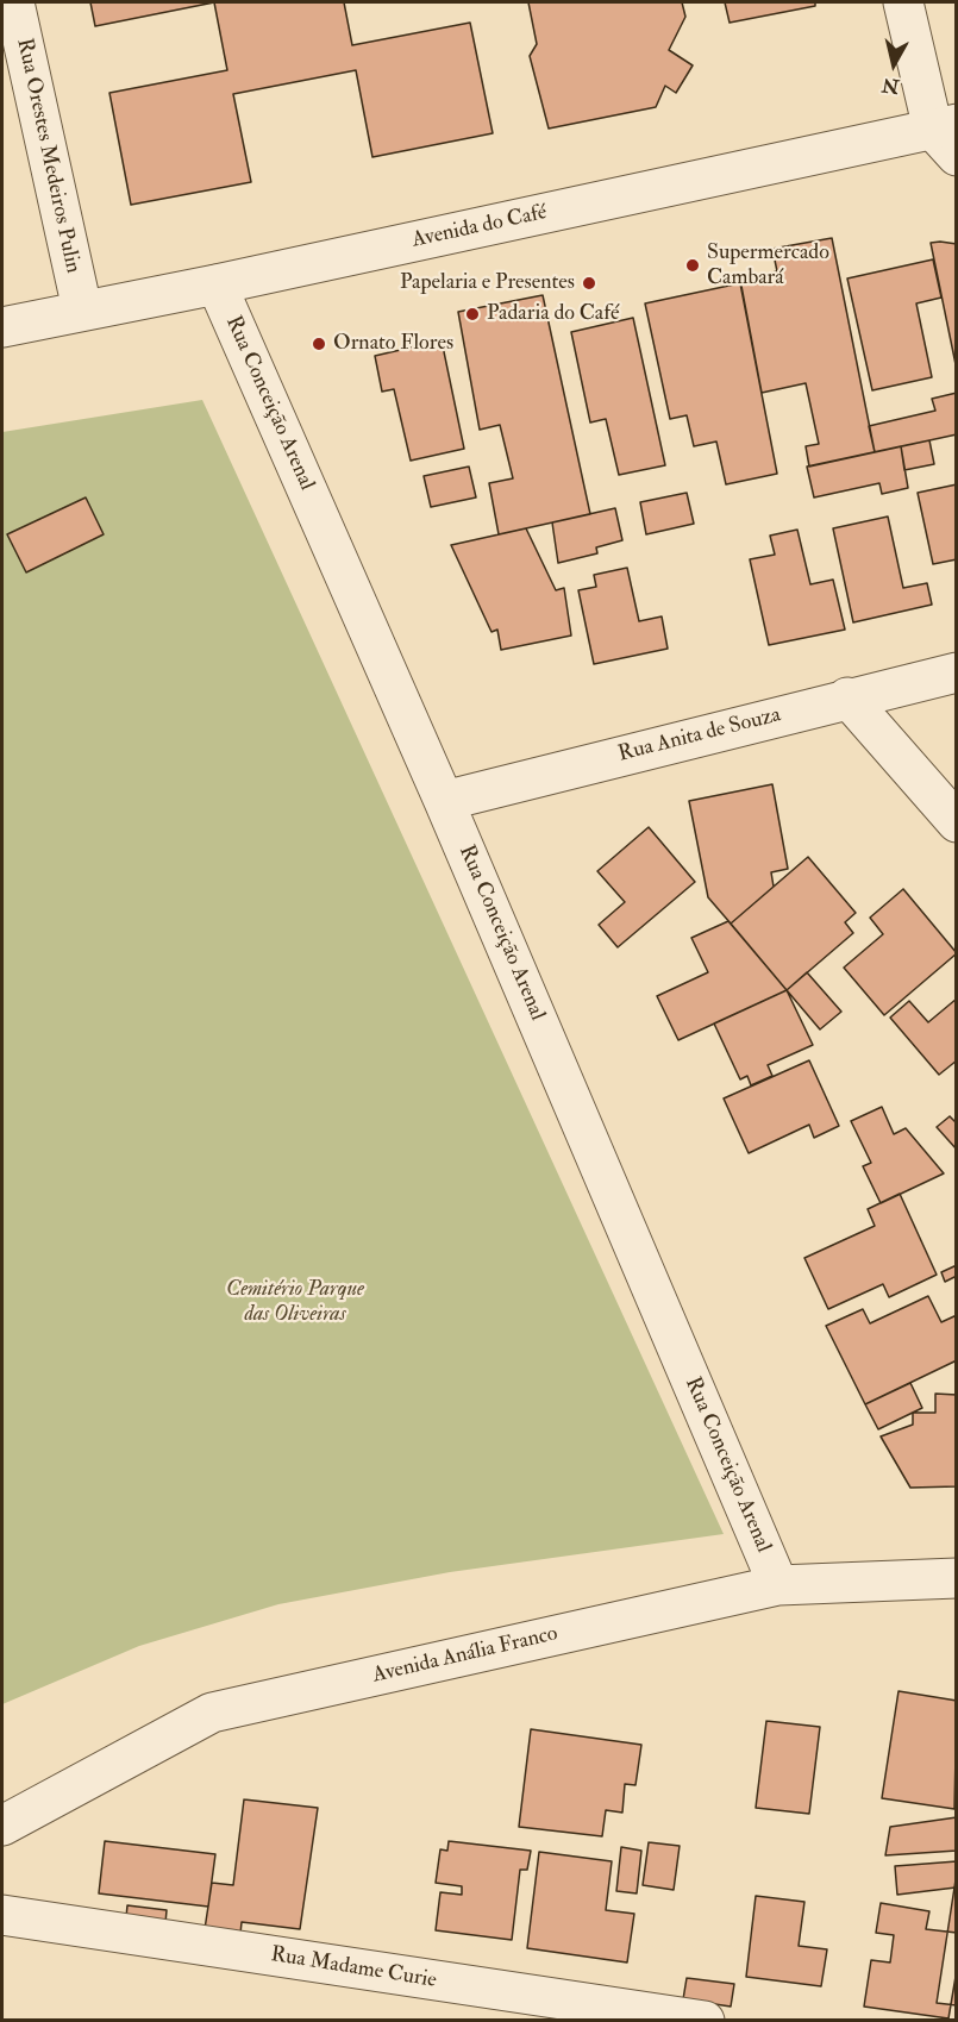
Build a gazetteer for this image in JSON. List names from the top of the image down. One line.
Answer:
{"streets":{"street":["Rua Orestes Medeiros Pulin","Avenida do Café","Rua Conceição Arenal","Rua Anita de Souza","Avenida Anália Franco","Rua Madame Curie"]},"crossings":[["Rua Orestes Medeiros Pulin","Avenida do Café"],["Avenida do Café","Rua Conceição Arenal"],["Rua Conceição Arenal","Rua Anita de Souza"],["Rua Conceição Arenal","Avenida Anália Franco"]],"parks":["Cemitério Parque das Oliveiras"],"places":["Supermercado Cambará","Papelaria e Presentes","Padaria do Café","Ornato Flores"],"north":"bottom"}
